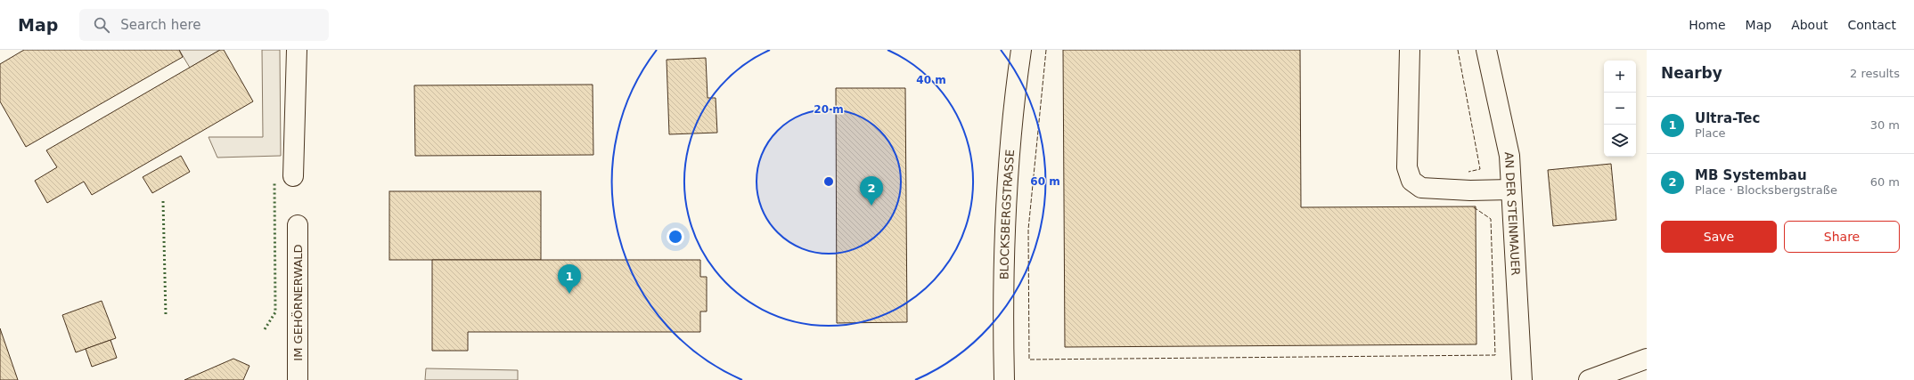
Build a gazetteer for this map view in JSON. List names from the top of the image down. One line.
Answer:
{"streets":{"street":["AN DER STEINMAUER","BLOCKSBERGSTRASSE","IM GEHÖRNERWALD"]},"page":{"header":"Map","search":"Search here","nav":["Home","Map","About","Contact"],"heading":["Nearby","2 results"],"map_buttons":["+","−"],"list":[{"mark":"1","name":"Ultra-Tec","note":"Place","value":"30 m"},{"mark":"2","name":"MB Systembau","note":"Place · Blocksbergstraße","value":"60 m"}],"pins":["2","1"],"buttons":["Save","Share"]},"rings":["40 m","20 m","60 m"]}
